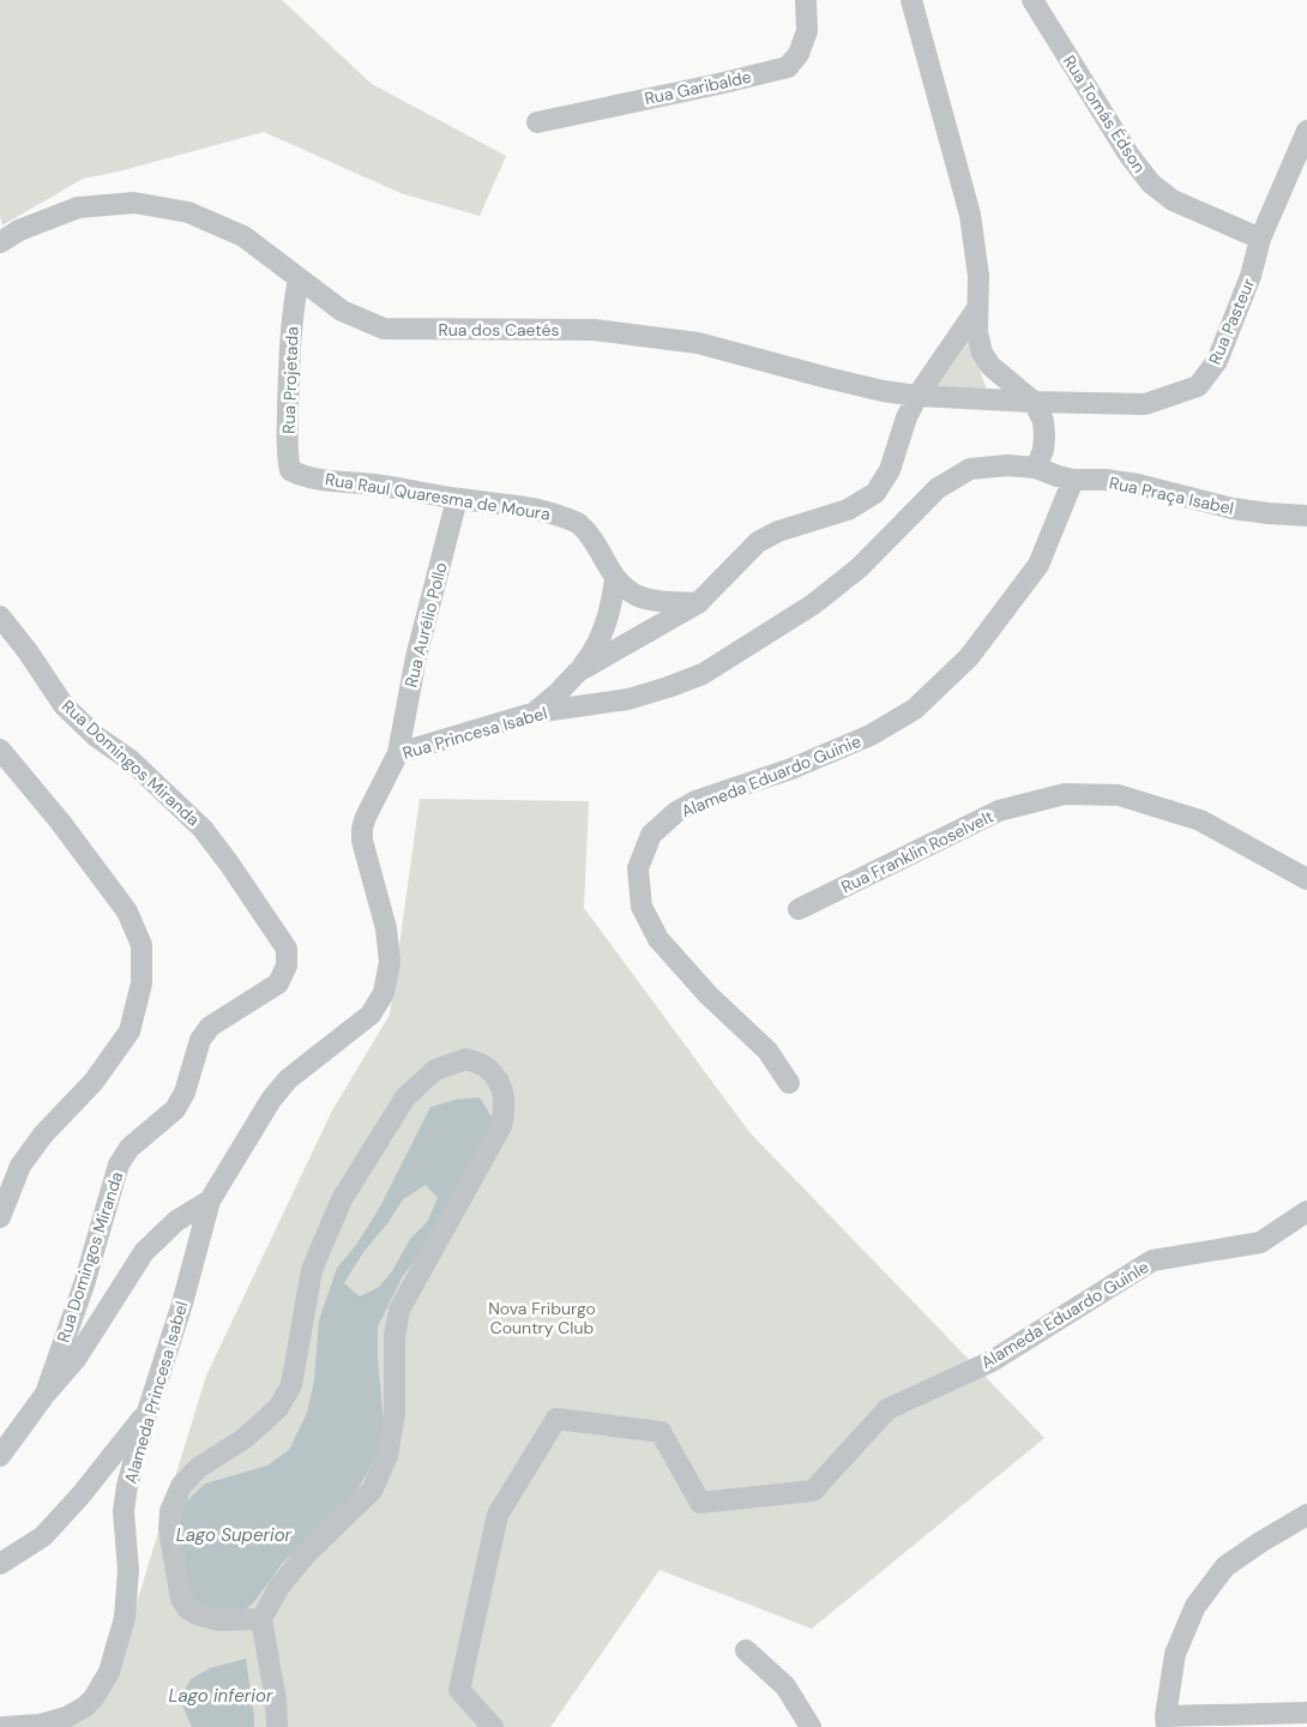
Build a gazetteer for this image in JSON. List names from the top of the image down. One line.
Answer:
{"streets":{"street":["Rua Garibalde","Rua Tomás Édson","Rua Pasteur","Rua dos Caetés","Rua Projetada","Rua Praça Isabel","Rua Raul Quaresma de Moura","Rua Aurélio Pollo","Rua Princesa Isabel","Rua Domingos Miranda","Alameda Eduardo Guinie","Rua Franklin Roselvelt","Alameda Eduardo Guinle","Alameda Princesa Isabel"]},"crossings":[["Rua Tomás Édson","Rua Pasteur"],["Rua Pasteur","Rua dos Caetés"],["Rua dos Caetés","Rua Projetada"],["Rua Projetada","Rua Raul Quaresma de Moura"],["Rua Praça Isabel","Rua Princesa Isabel"],["Rua Praça Isabel","Alameda Eduardo Guinie"],["Rua Raul Quaresma de Moura","Rua Aurélio Pollo"],["Rua Aurélio Pollo","Rua Princesa Isabel"],["Rua Princesa Isabel","Alameda Princesa Isabel"]],"water":["Lago Superior","Lago inferior"],"parks":["Nova Friburgo Country Club"]}
